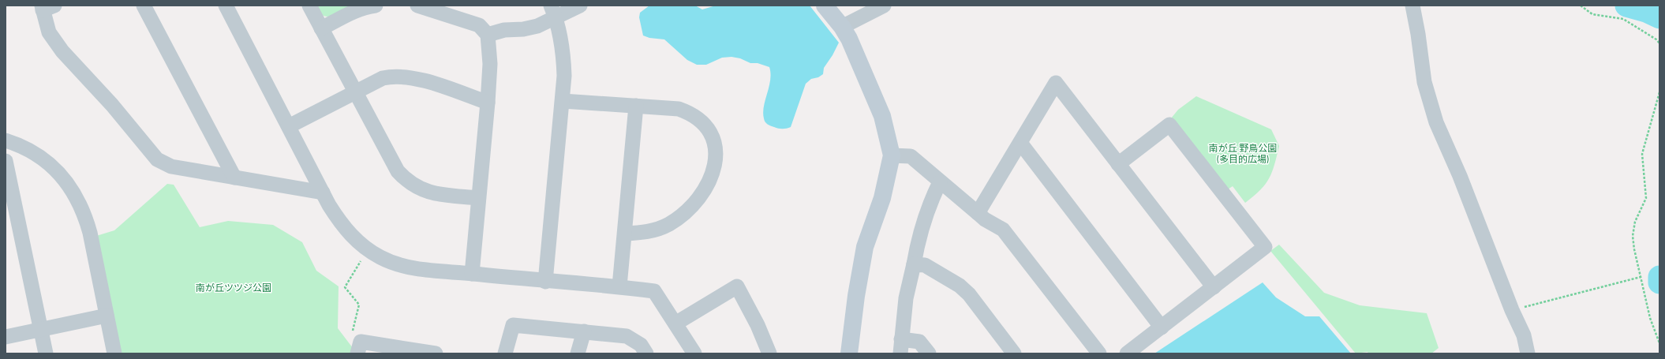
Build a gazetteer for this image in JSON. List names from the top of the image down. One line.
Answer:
{"parks":["南が丘 野鳥公園 (多目的広場)","南が丘ツツジ公園"]}
